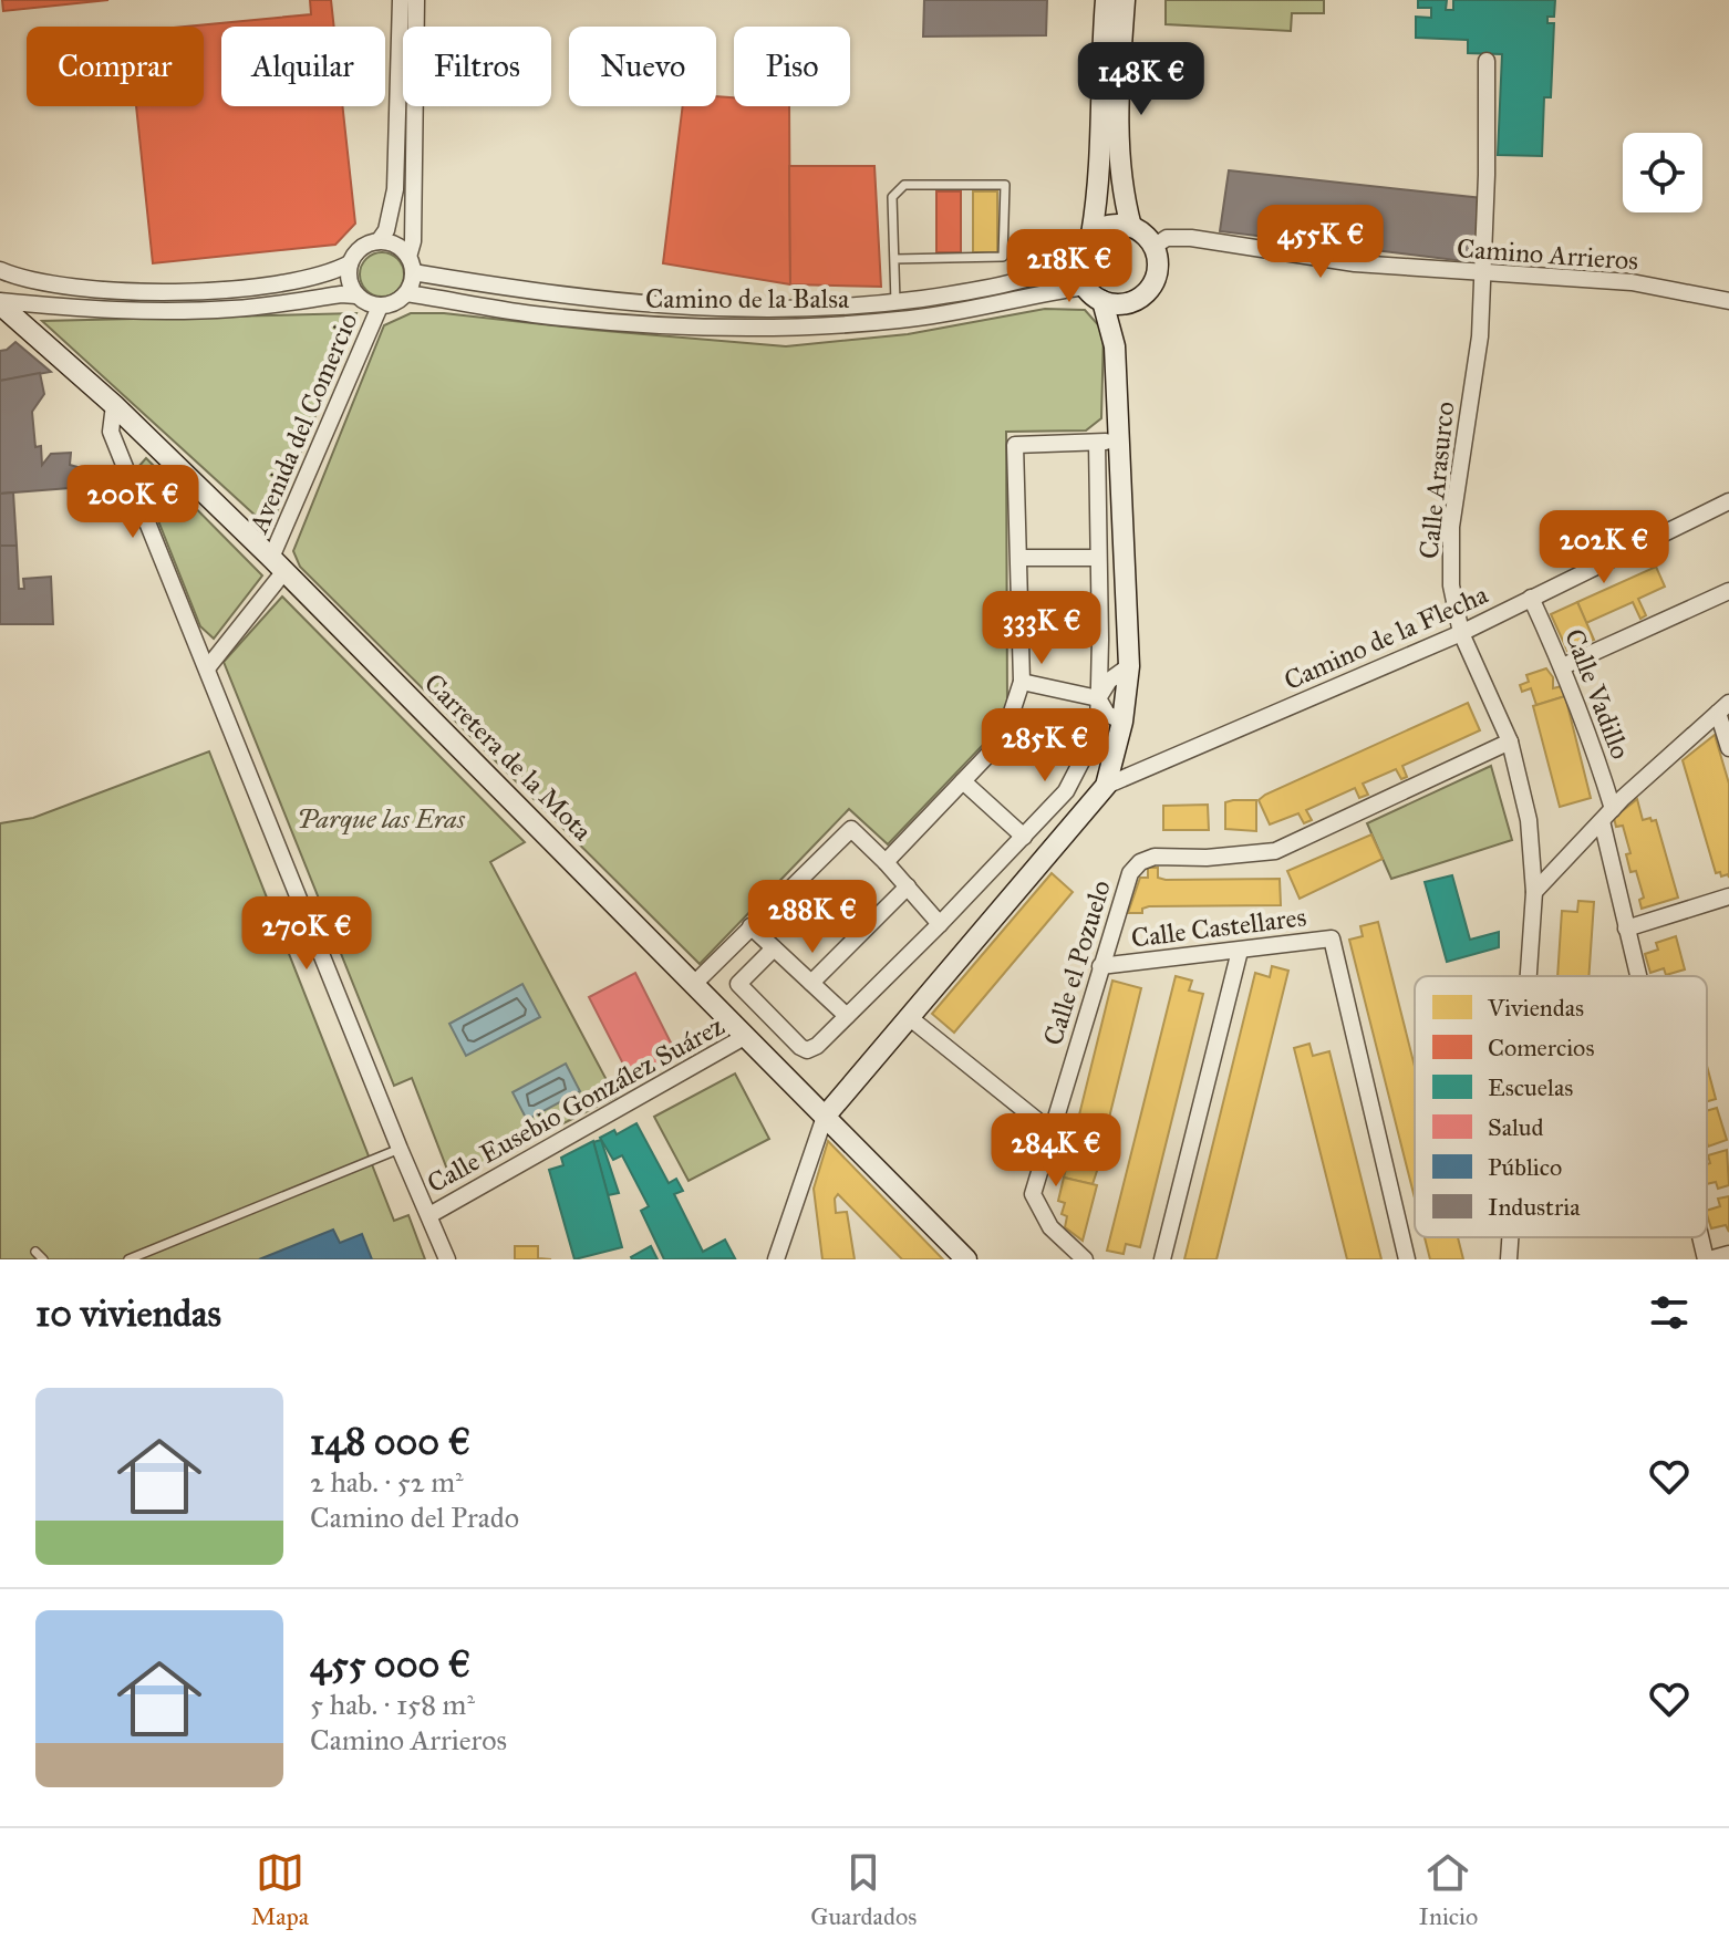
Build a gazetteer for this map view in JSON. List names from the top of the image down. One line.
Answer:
{"streets":{"main road":["Carretera de la Mota"],"street":["Camino Arrieros","Camino de la Balsa","Avenida del Comercio","Calle Arasurco","Camino de la Flecha","Calle Vadillo","Calle Castellares","Calle el Pozuelo","Calle Eusebio González Suárez"]},"crossings":[["Camino Arrieros","Camino de la Balsa"],["Camino Arrieros","Calle Arasurco"],["Camino de la Balsa","Avenida del Comercio"],["Avenida del Comercio","Carretera de la Mota"],["Calle Arasurco","Camino de la Flecha"],["Calle Arasurco","Calle el Pozuelo"],["Camino de la Flecha","Calle Vadillo"],["Carretera de la Mota","Calle Eusebio González Suárez"],["Calle Castellares","Calle el Pozuelo"]],"parks":["Parque las Eras"],"legend":["Viviendas","Comercios","Escuelas","Salud","Público","Industria"],"page":{"chip":["Comprar","Alquilar","Filtros","Nuevo","Piso"],"price":["148K €","455K €","218K €","200K €","202K €","333K €","285K €","288K €","270K €","284K €"],"heading":"10 viviendas","list":[{"name":"148 000 €","note":"2 hab. · 52 m² · Camino del Prado"},{"name":"455 000 €","note":"5 hab. · 158 m² · Camino Arrieros"}],"tabs":["Mapa","Guardados","Inicio"]}}
